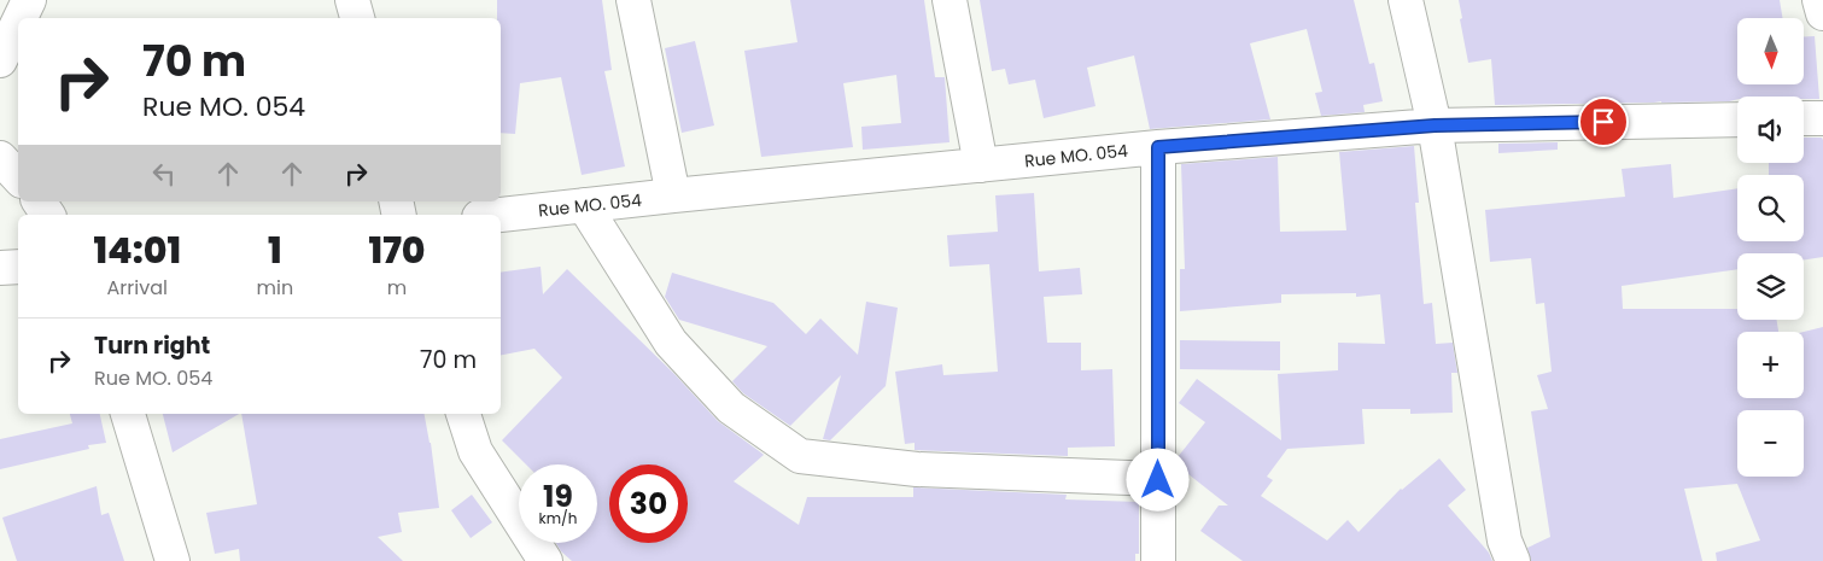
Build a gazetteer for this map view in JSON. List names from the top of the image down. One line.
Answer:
{"streets":{"street":["Rue MO. 054"]},"north":"bottom","page":{"map_buttons":["+","−"],"turn":["70 m","Rue MO. 054"],"eta":["14:01","Arrival","1","min","170","m"],"list":[{"name":"Turn right","note":"Rue MO. 054","value":"70 m"}],"speed":"19 km/h","limit":"30"}}
